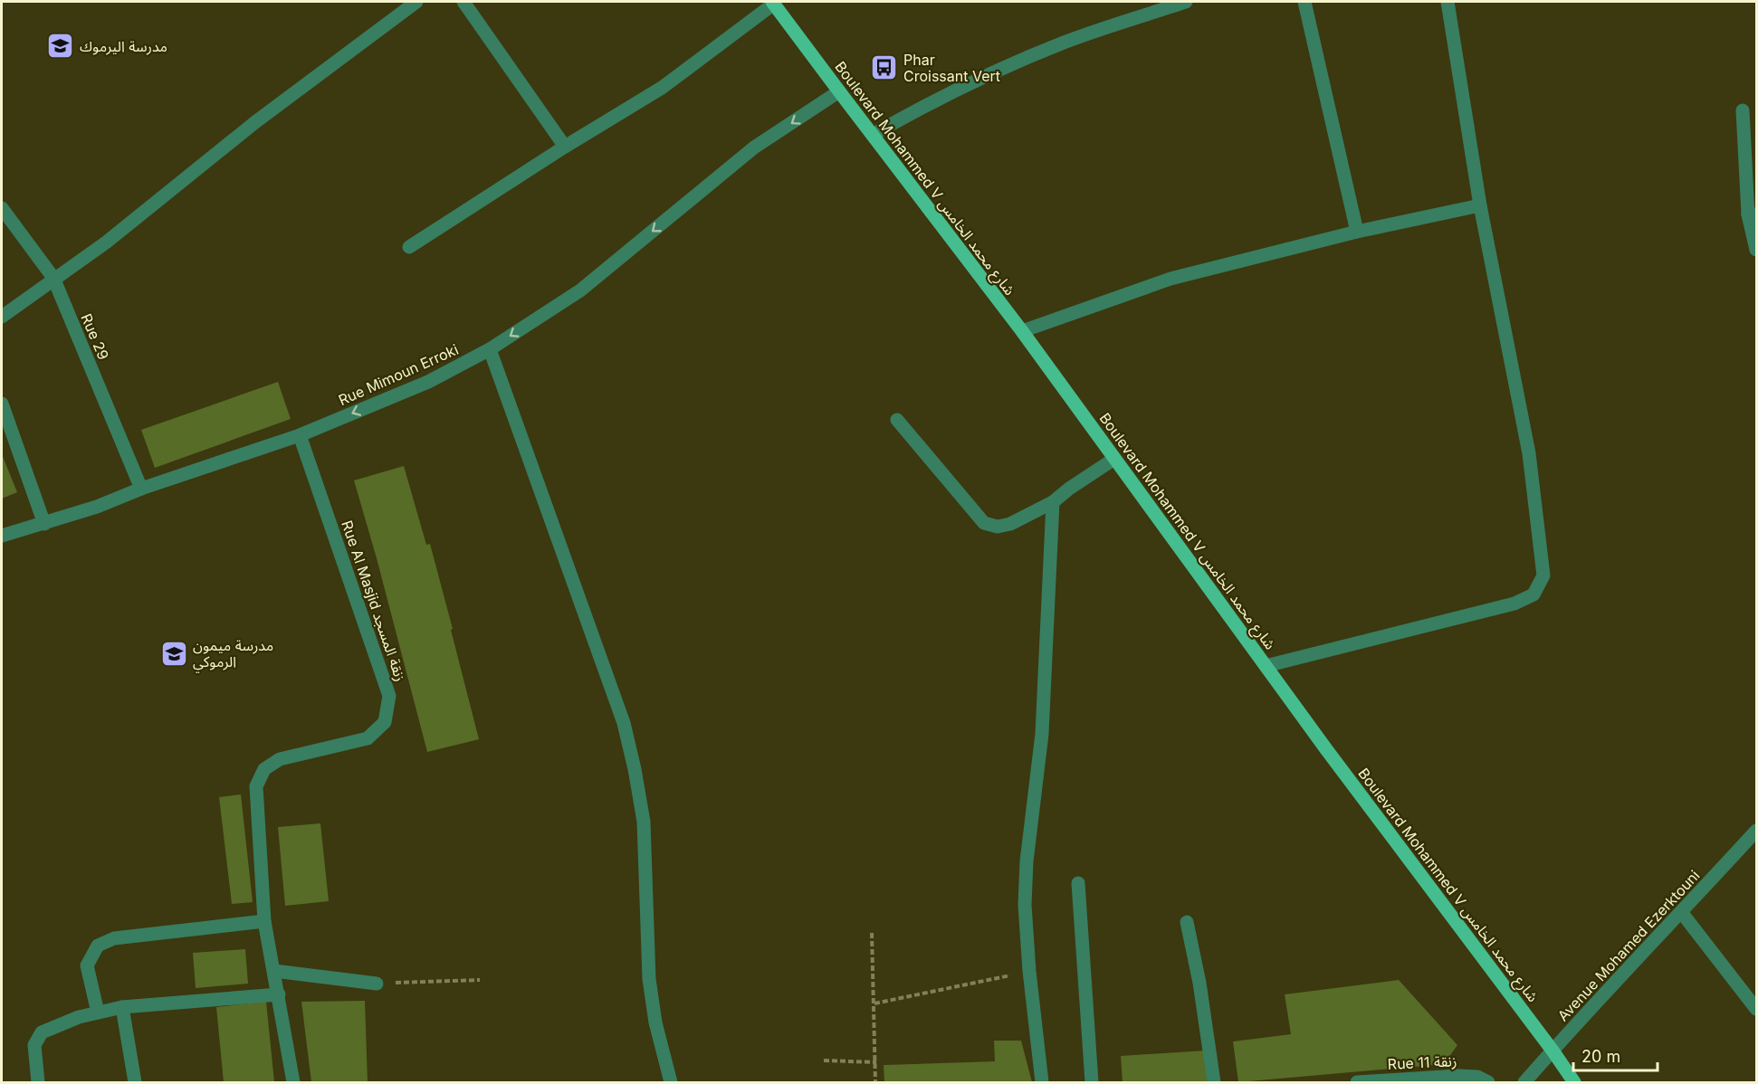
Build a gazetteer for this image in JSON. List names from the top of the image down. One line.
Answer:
{"streets":{"main road":["Boulevard Mohammed V شارع محمد الخامس"],"street":["Rue 29","Rue Mimoun Erroki","Rue Al Masjid زنقة المسجد","Avenue Mohamed Ezerktouni","Rue 11 زنقة"]},"crossings":[["Boulevard Mohammed V شارع محمد الخامس","Rue Mimoun Erroki"],["Boulevard Mohammed V شارع محمد الخامس","Avenue Mohamed Ezerktouni"],["Rue 29","Rue Mimoun Erroki"],["Rue Mimoun Erroki","Rue Al Masjid زنقة المسجد"]],"places":{"school or university":["مدرسة اليرموك","مدرسة ميمون الرموكي"],"bus stop":["Phar Croissant Vert"]},"scale_bar":"20 m"}
